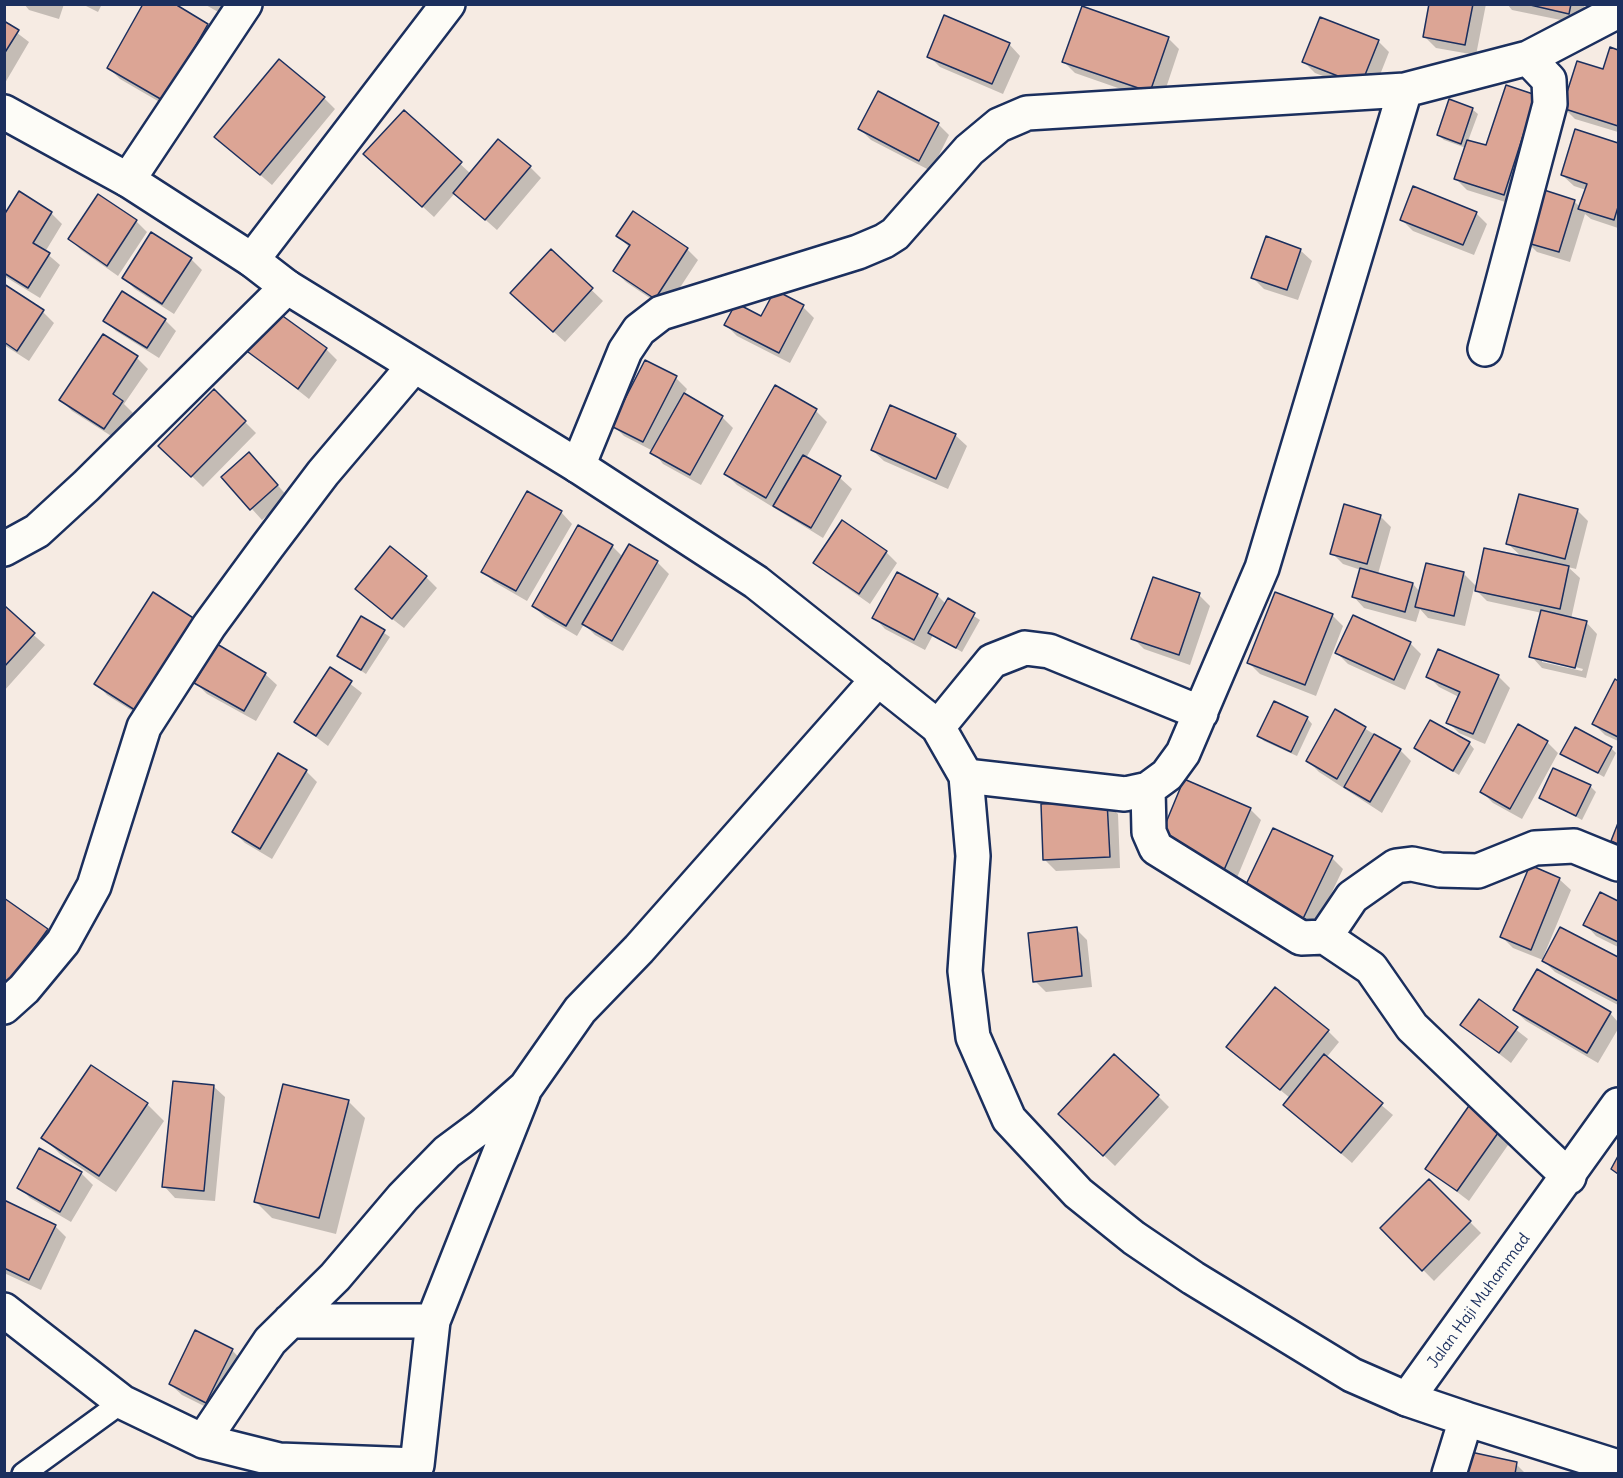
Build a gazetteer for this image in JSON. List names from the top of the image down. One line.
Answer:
{"streets":{"street":["Jalan Haji Muhammad"]}}
